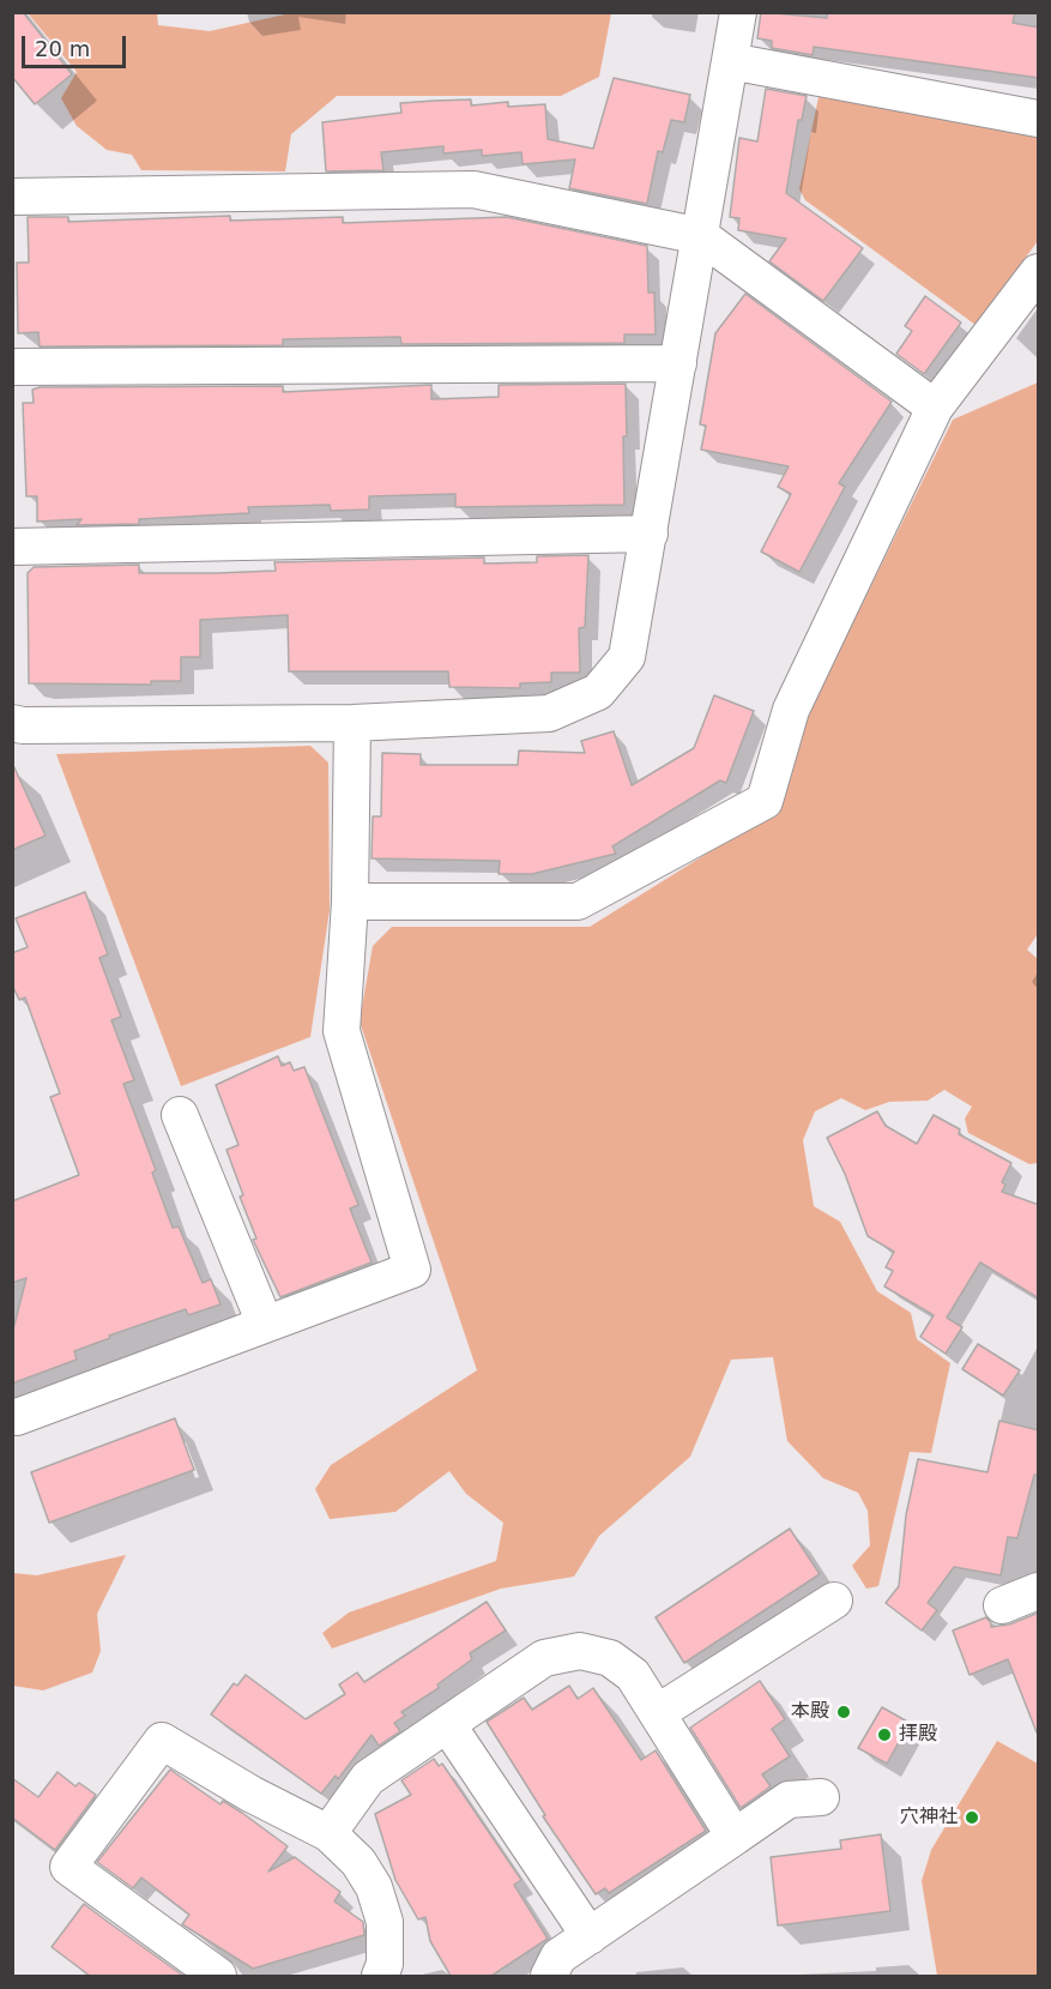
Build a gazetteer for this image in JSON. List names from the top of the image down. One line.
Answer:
{"places":["本殿","拝殿","穴神社"],"scale_bar":"20 m"}
